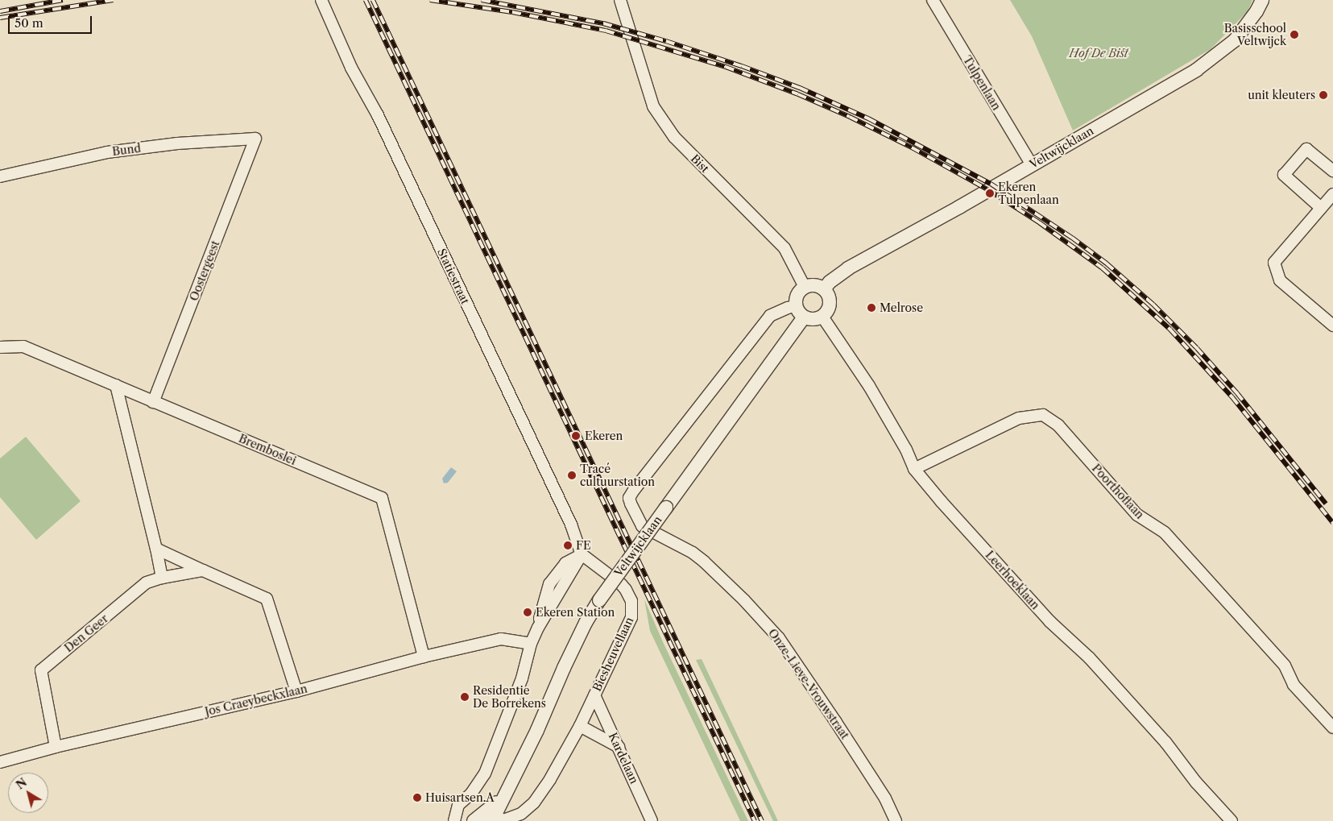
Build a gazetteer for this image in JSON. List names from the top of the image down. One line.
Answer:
{"streets":{"street":["Tulpenlaan","Veltwijcklaan","Bund","Bist","Oostergeest","Statiestraat","Bremboslei","Poorthoflaan","Leerhoeklaan","Den Geer","Biesheuvellaan","Onze-Lieve-Vrouwstraat","Jos Craeybeckxlaan","Kardelaan"]},"crossings":[["Tulpenlaan","Veltwijcklaan"],["Veltwijcklaan","Bist"],["Veltwijcklaan","Leerhoeklaan"],["Veltwijcklaan","Biesheuvellaan"],["Veltwijcklaan","Onze-Lieve-Vrouwstraat"],["Bund","Oostergeest"],["Bist","Leerhoeklaan"],["Bist","Onze-Lieve-Vrouwstraat"],["Oostergeest","Bremboslei"],["Statiestraat","Biesheuvellaan"],["Bremboslei","Jos Craeybeckxlaan"],["Poorthoflaan","Leerhoeklaan"],["Leerhoeklaan","Onze-Lieve-Vrouwstraat"],["Den Geer","Jos Craeybeckxlaan"],["Biesheuvellaan","Kardelaan"]],"parks":["Hof De Bist"],"places":["Basisschool Veltwijck","unit kleuters","Ekeren Tulpenlaan","Melrose","Ekeren","Tracé cultuurstation","FE","Ekeren Station","Residentie De Borrekens","Huisartsen.A"],"scale_bar":"50 m","north":"top left"}
